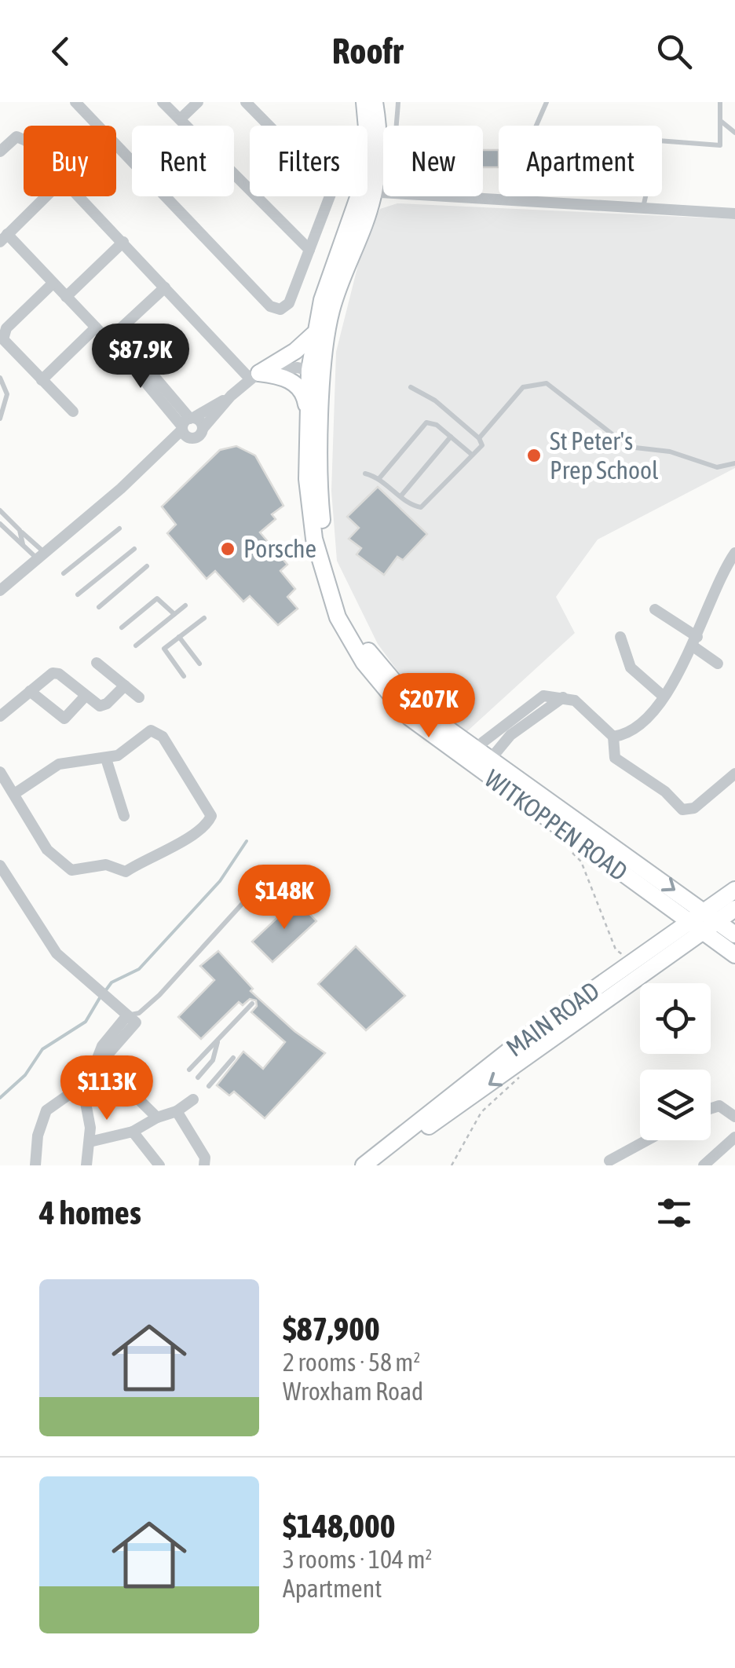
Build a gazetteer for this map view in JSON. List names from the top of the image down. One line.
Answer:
{"streets":{"main road":["WITKOPPEN ROAD","MAIN ROAD"]},"crossings":[["WITKOPPEN ROAD","MAIN ROAD"]],"places":["St Peter's Prep School","Porsche"],"page":{"header":"Roofr","chip":["Buy","Rent","Filters","New","Apartment"],"price":["$87.9K","$207K","$148K","$113K"],"heading":"4 homes","list":[{"name":"$87,900","note":"2 rooms · 58 m² · Wroxham Road"},{"name":"$148,000","note":"3 rooms · 104 m² · Apartment"}]}}
